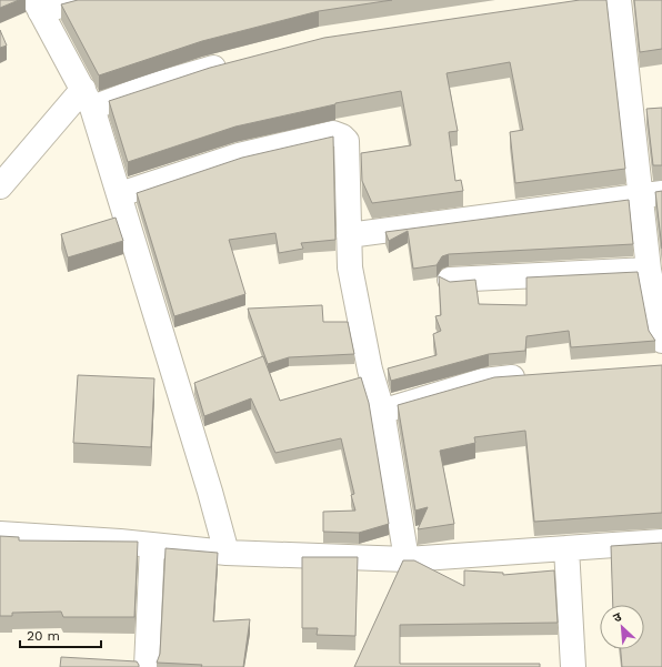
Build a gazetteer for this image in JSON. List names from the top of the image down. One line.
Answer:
{"scale_bar":"20 m","north":"top left"}
